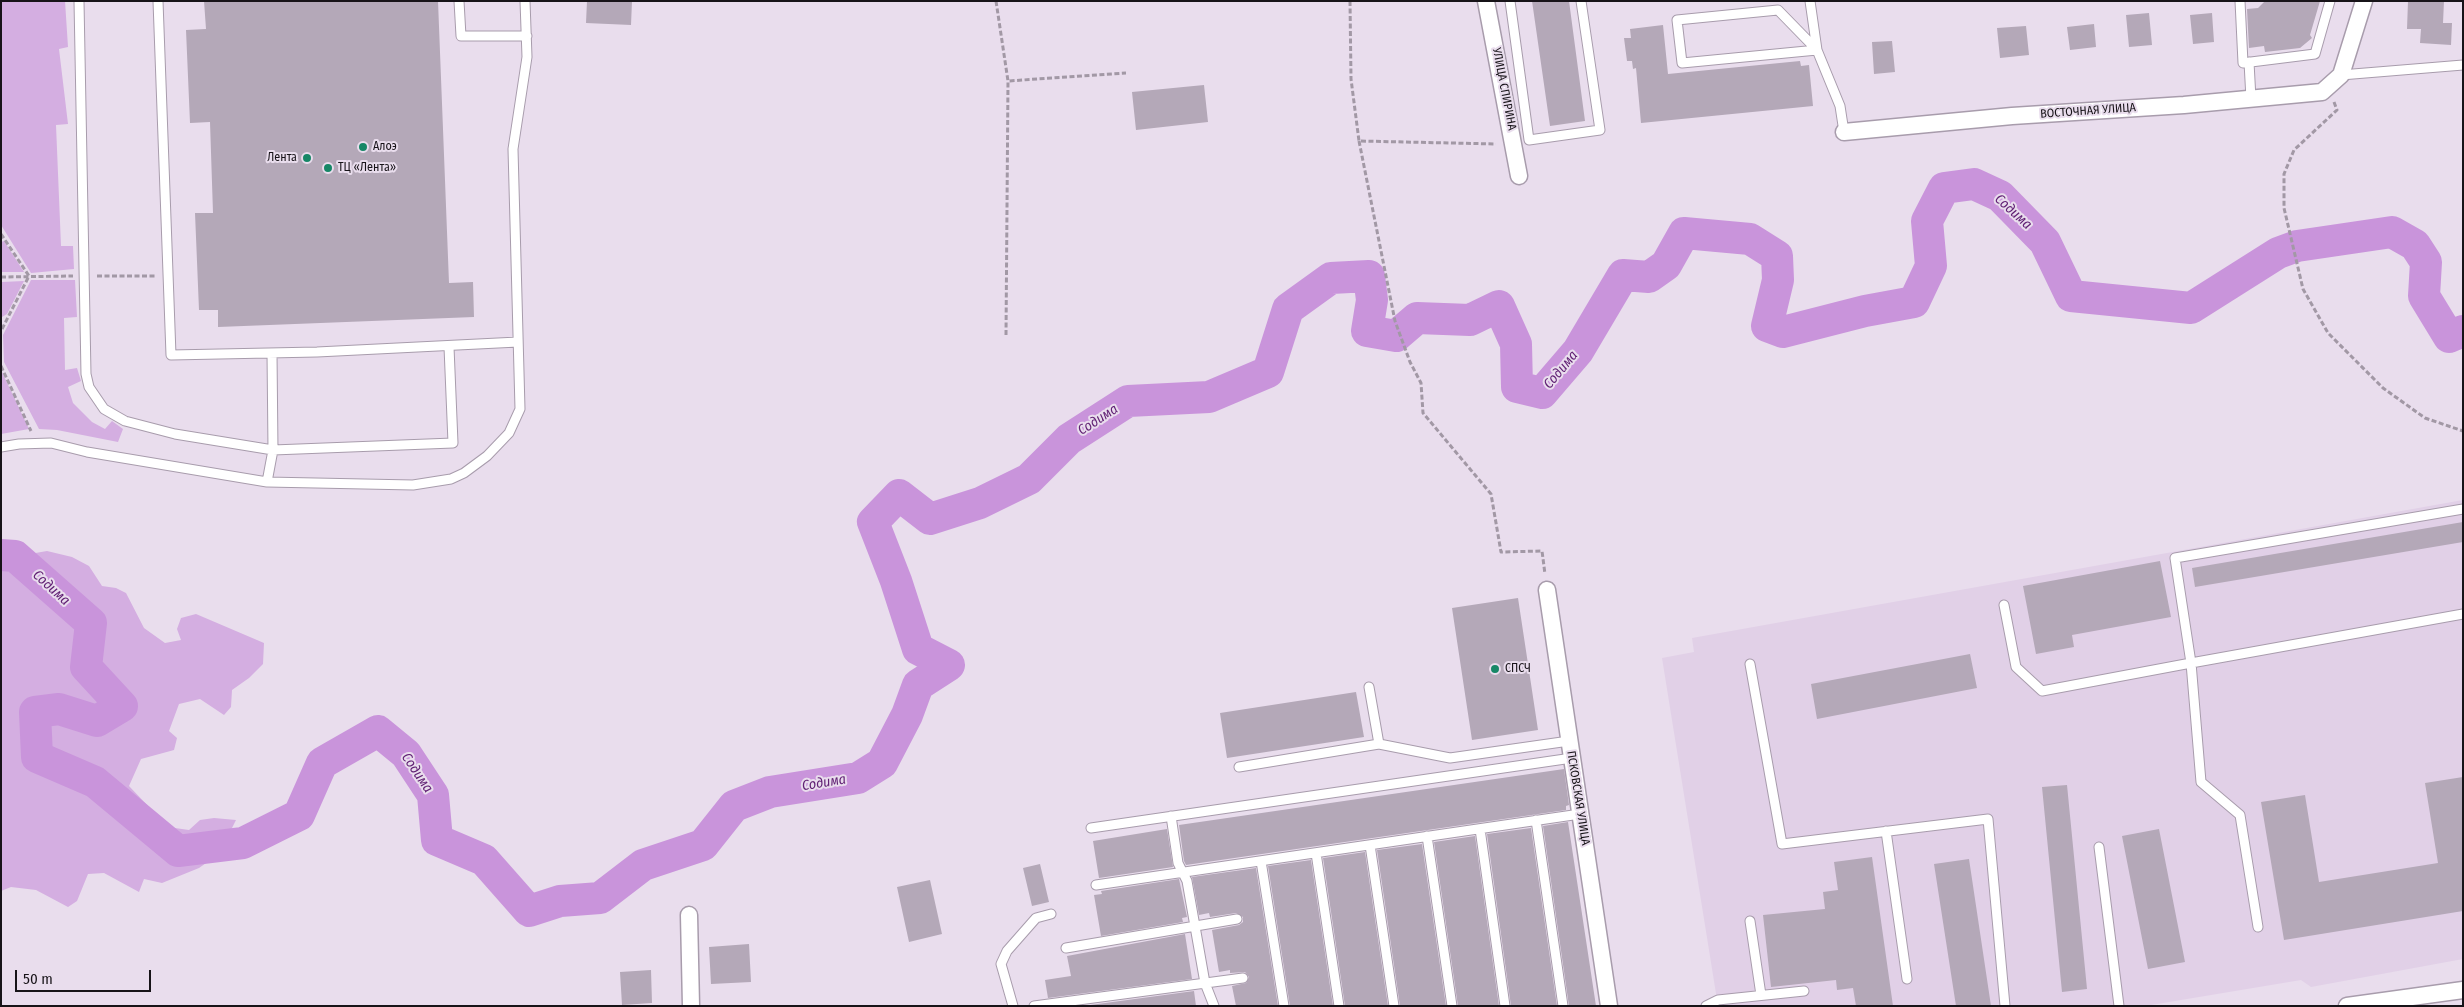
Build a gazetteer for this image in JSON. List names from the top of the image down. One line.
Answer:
{"streets":{"street":["УЛИЦА СПИРИНА","ВОСТОЧНАЯ УЛИЦА","ПСКОВСКАЯ УЛИЦА"]},"water":["Содима"],"places":["Алоэ","Лента","ТЦ «Лента»","СПСЧ"],"scale_bar":"50 m"}
